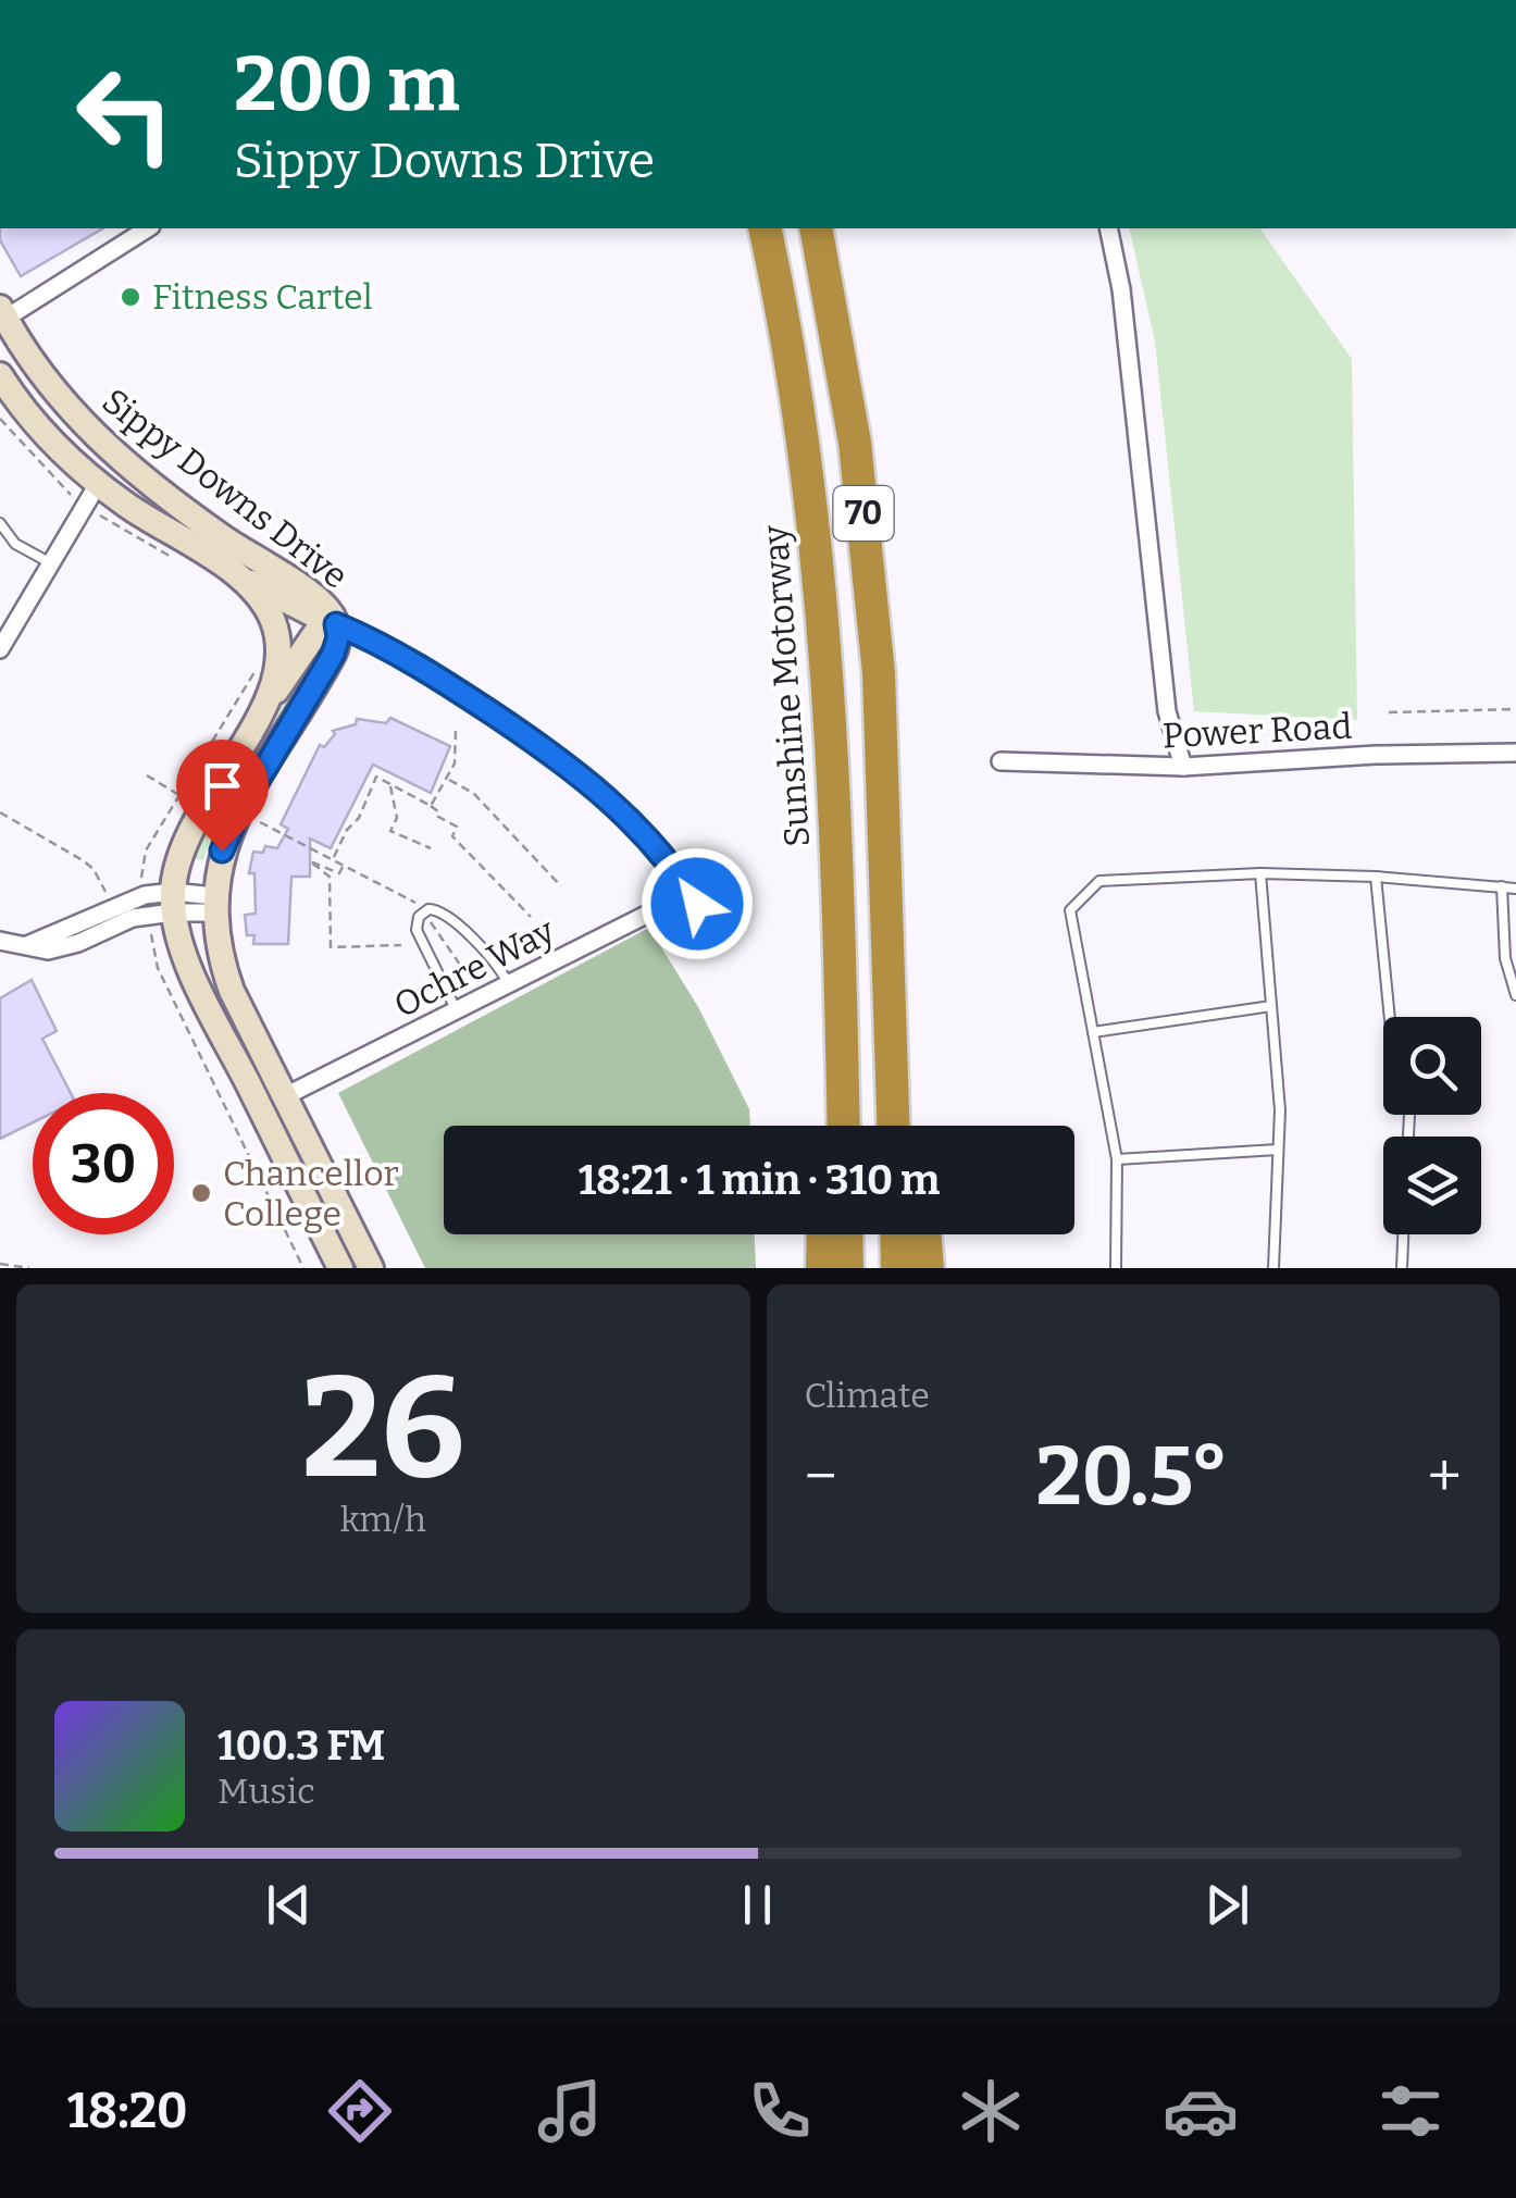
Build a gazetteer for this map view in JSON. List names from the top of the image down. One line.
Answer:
{"streets":{"highway":["70","Sunshine Motorway"],"main road":["Sippy Downs Drive"],"street":["Power Road","Ochre Way"]},"crossings":[["Sippy Downs Drive","Ochre Way"]],"places":["Fitness Cartel","Chancellor College"],"page":{"turn":["200 m","Sippy Downs Drive"],"limit":"30","trip":"18:21 · 1 min · 310 m","tile":[["26","km/h"],"Climate"],"heat":["−","20.5°","+"],"song":["100.3 FM","Music"],"tabs":"18:20"}}
